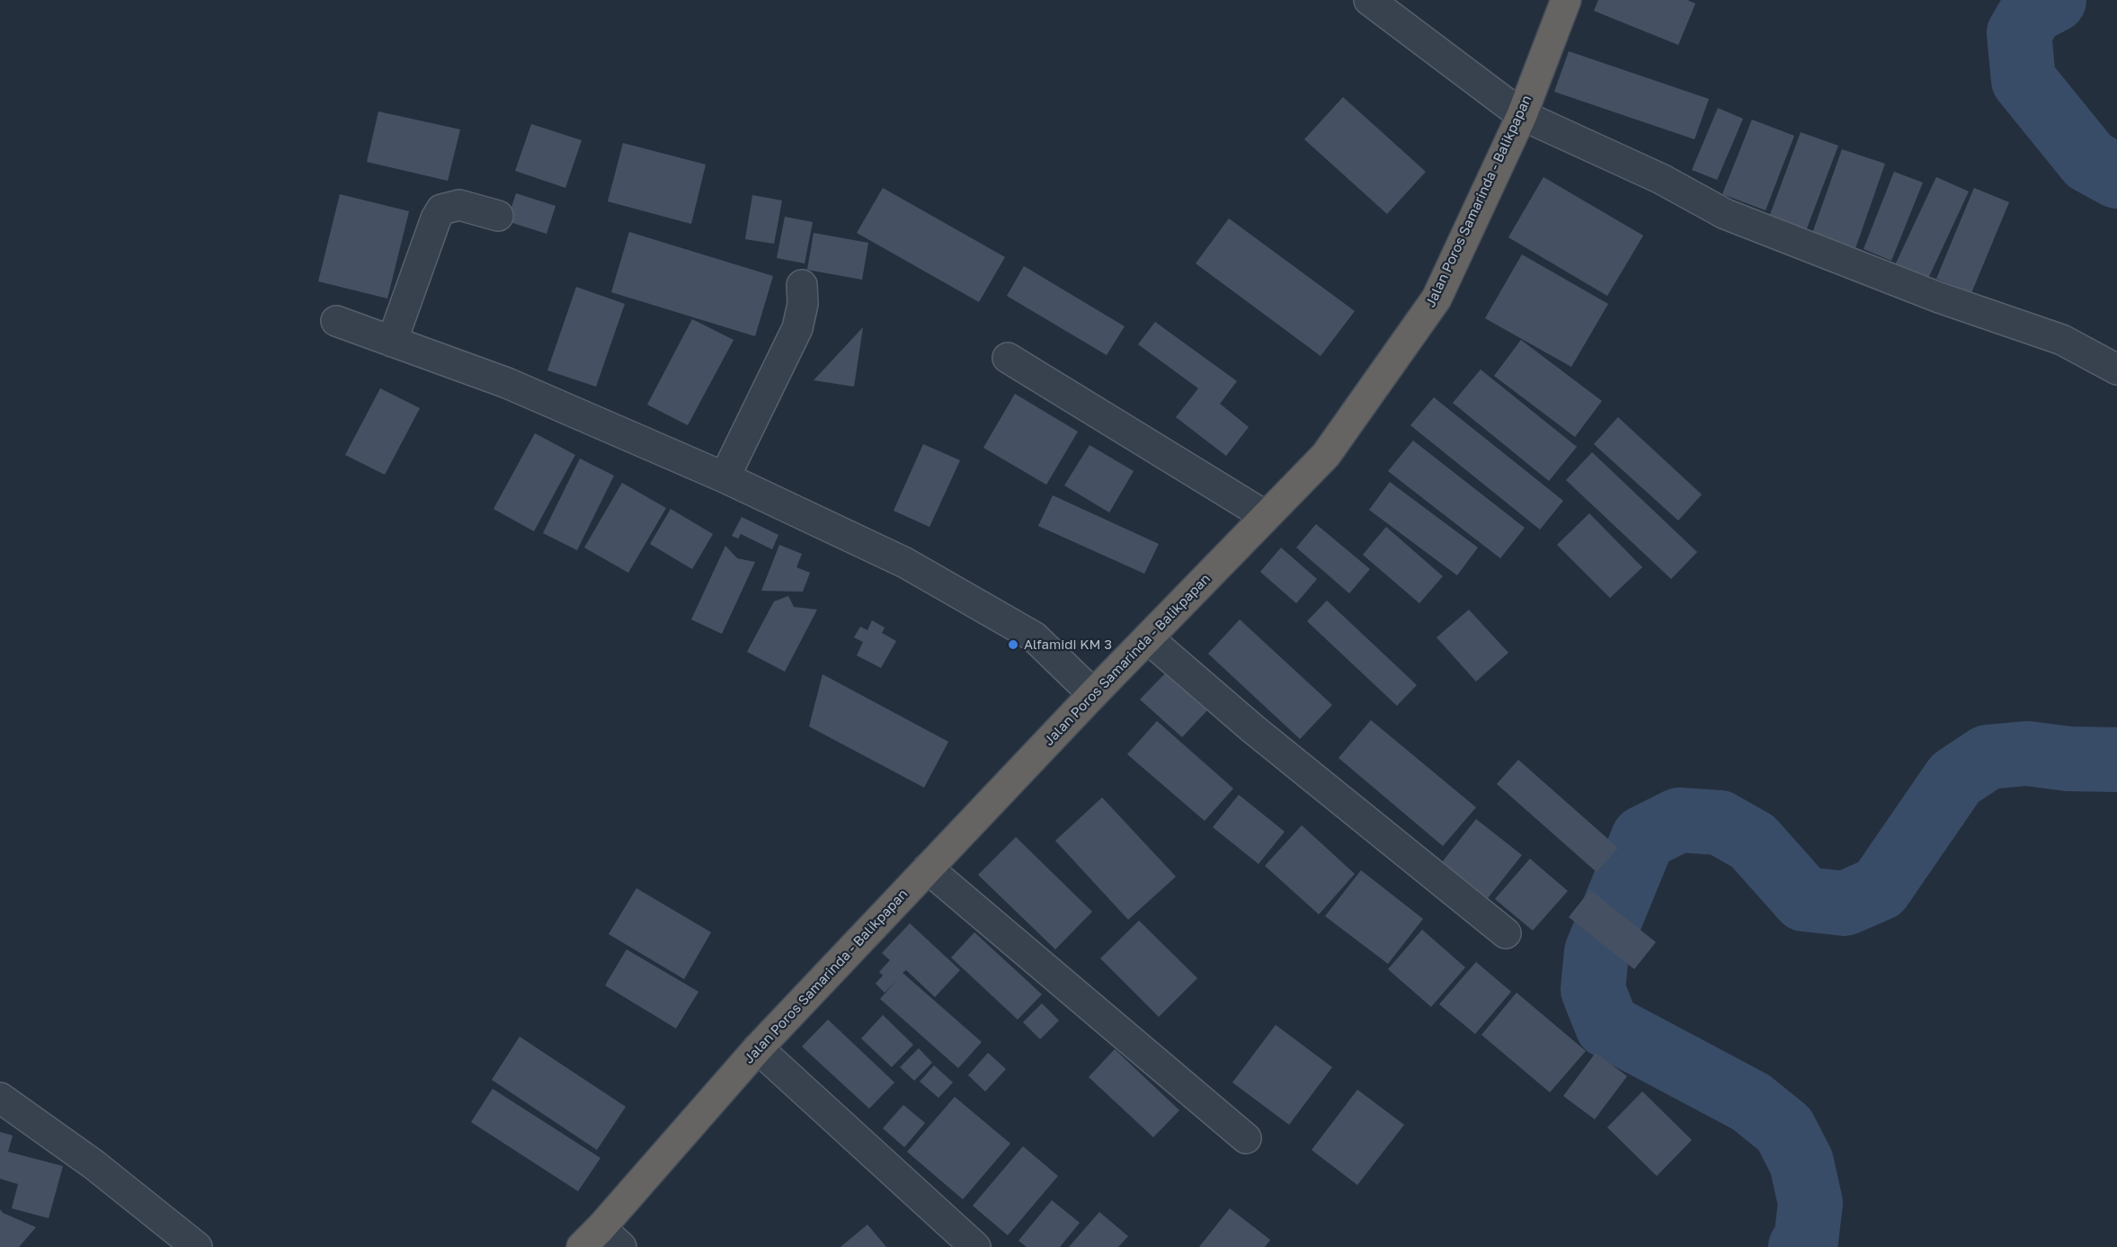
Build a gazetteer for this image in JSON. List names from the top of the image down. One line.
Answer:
{"streets":{"highway":["Jalan Poros Samarinda - Balikpapan"]},"places":["Alfamidi KM 3"]}
